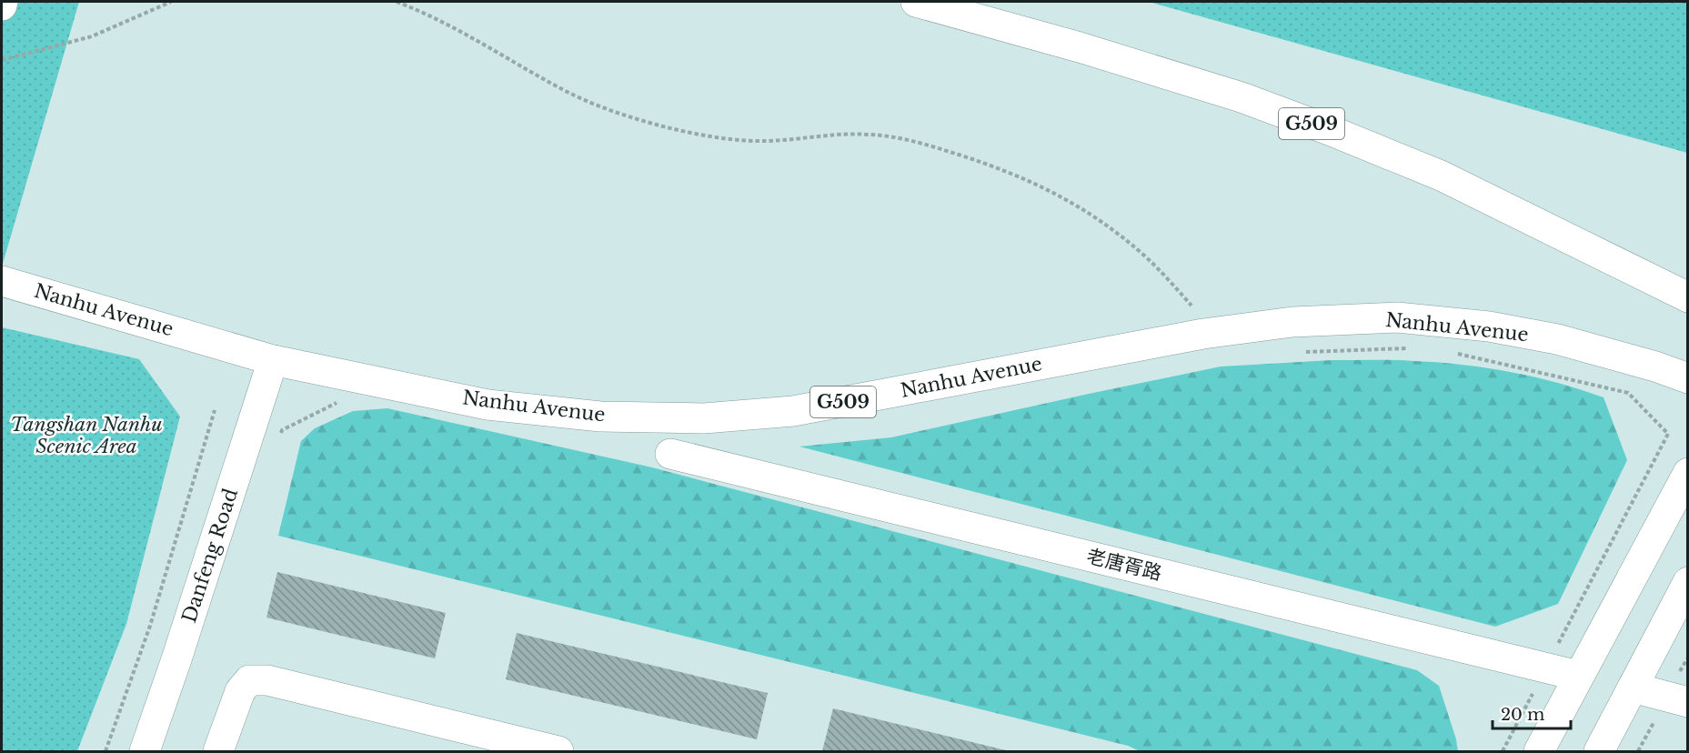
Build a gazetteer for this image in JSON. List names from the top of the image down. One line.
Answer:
{"streets":{"main road":["G509","Nanhu Avenue","Danfeng Road","老唐胥路"]},"crossings":[["Nanhu Avenue","Danfeng Road"]],"parks":["Tangshan Nanhu Scenic Area"],"scale_bar":"20 m"}
